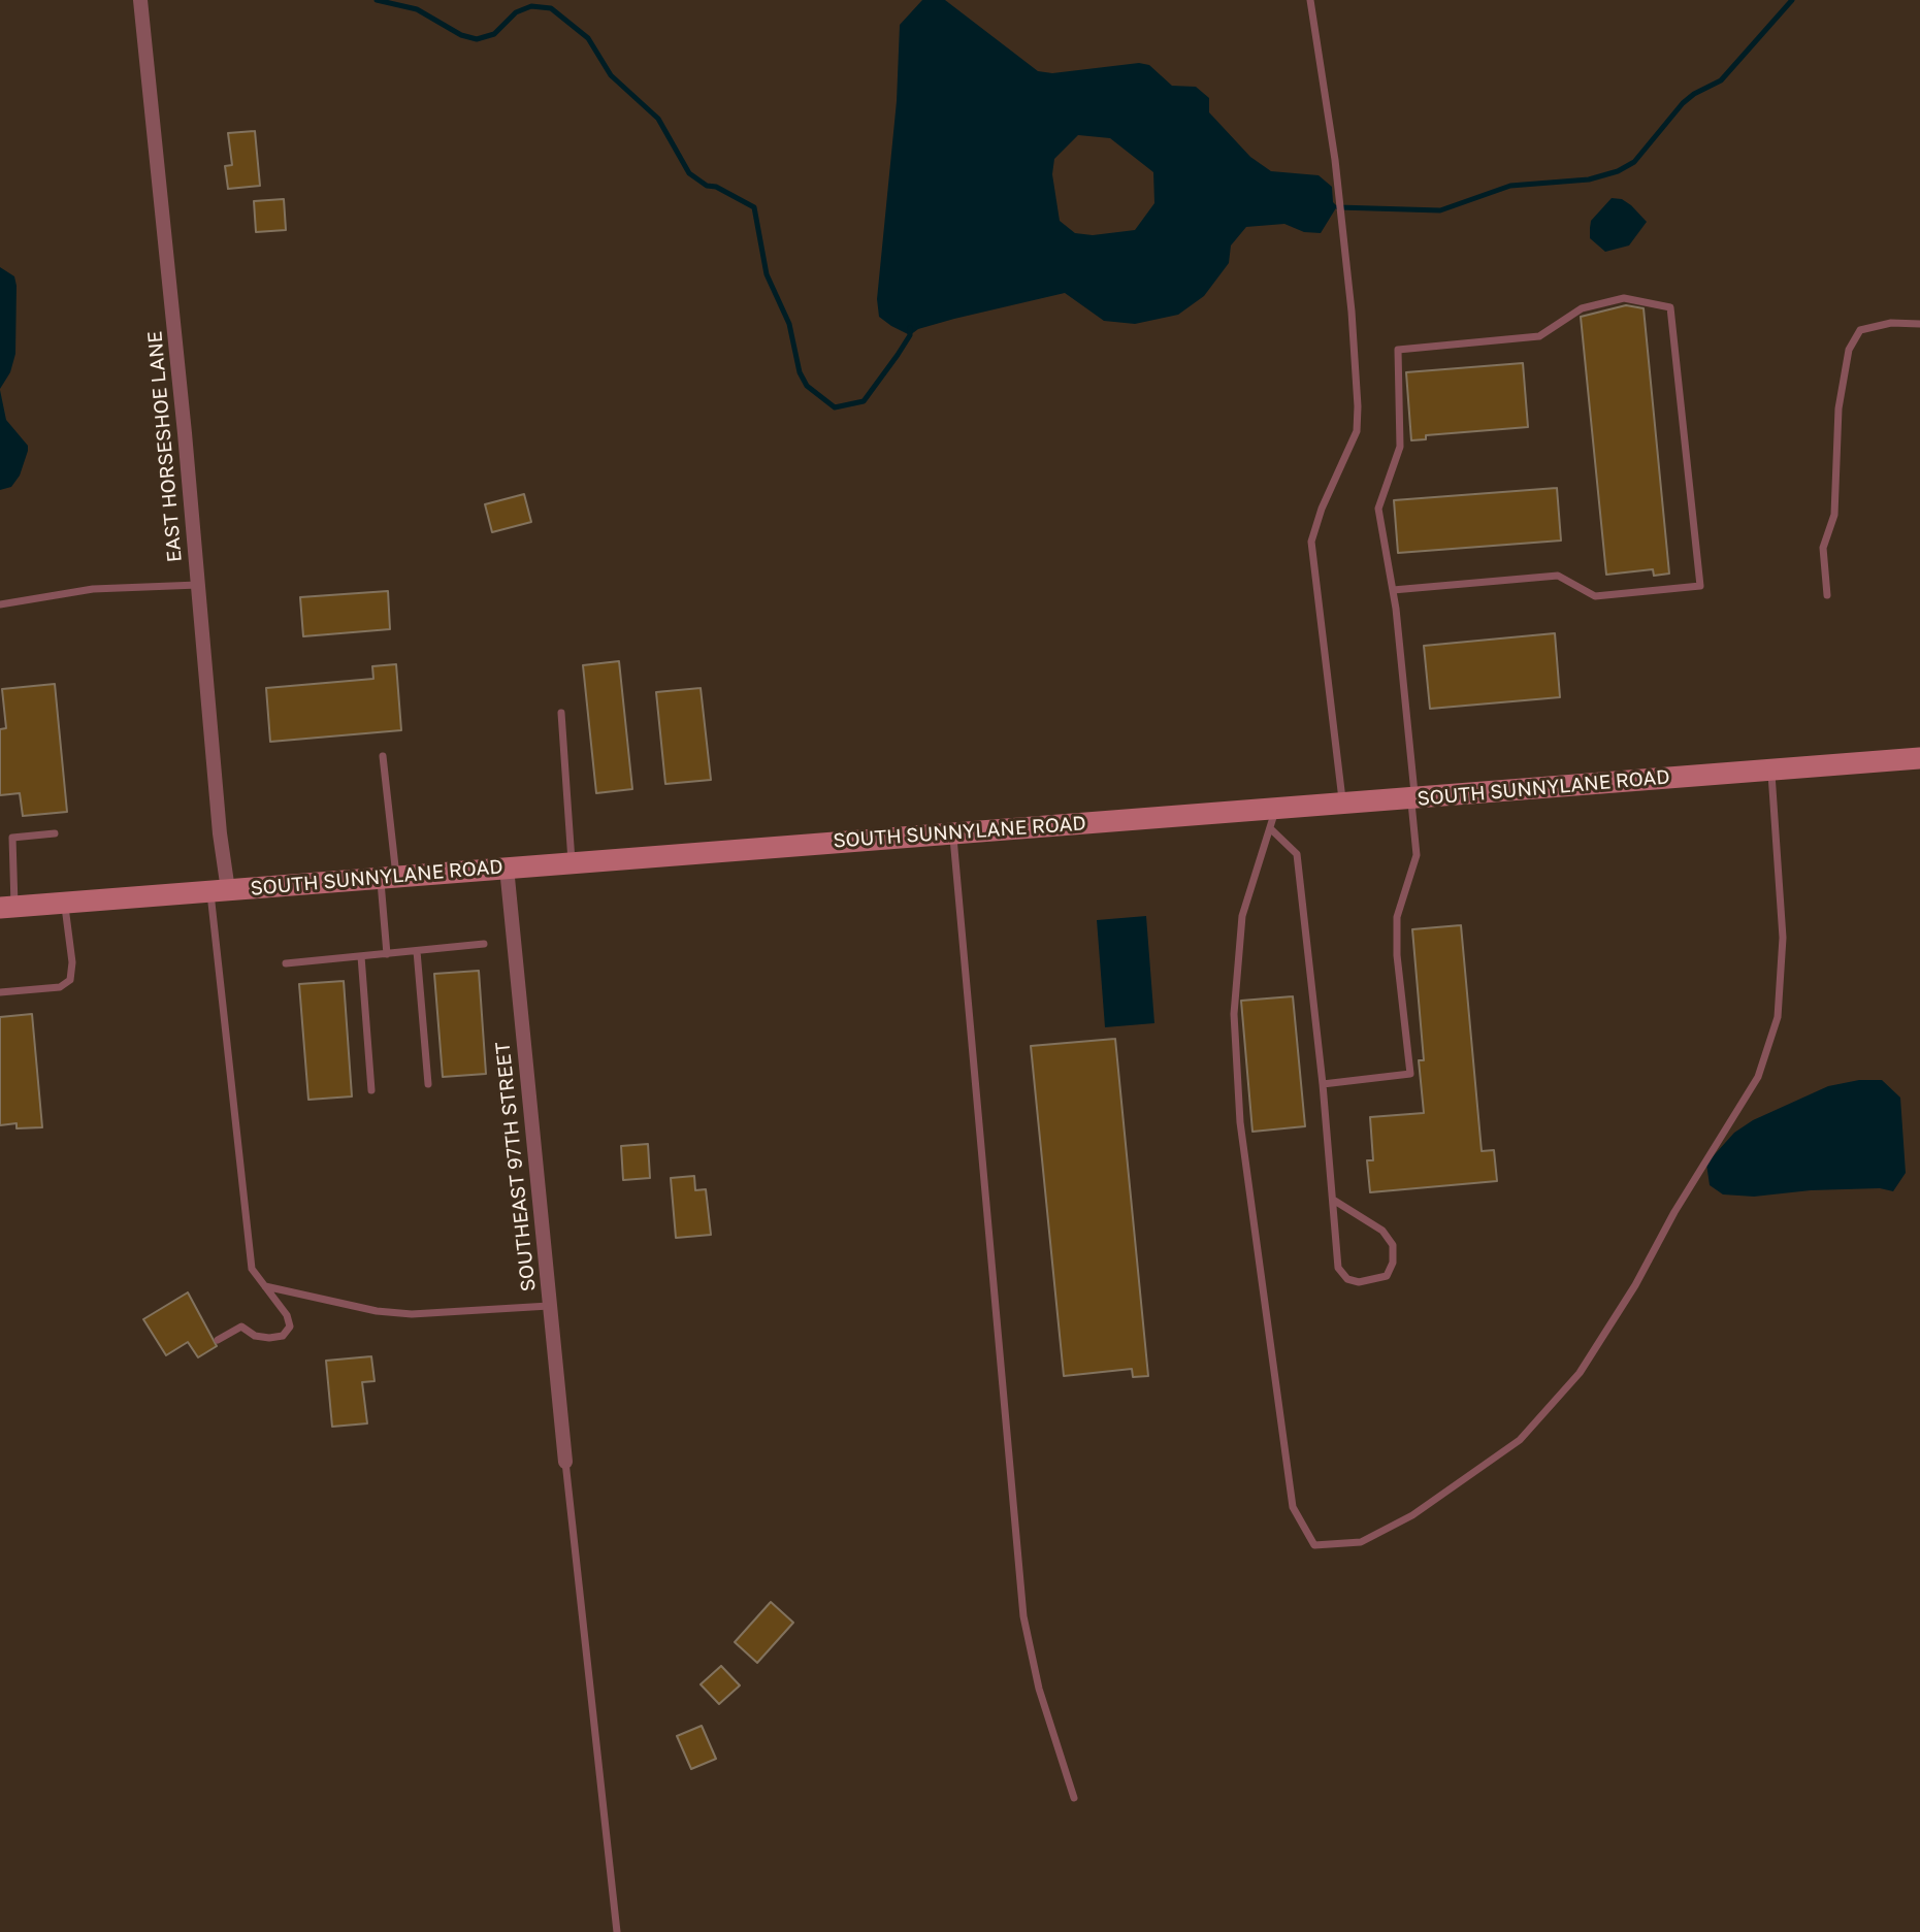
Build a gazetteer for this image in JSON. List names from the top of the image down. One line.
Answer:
{"streets":{"street":["EAST HORSESHOE LANE","SOUTH SUNNYLANE ROAD","SOUTHEAST 97TH STREET"]},"crossings":[["EAST HORSESHOE LANE","SOUTH SUNNYLANE ROAD"],["SOUTH SUNNYLANE ROAD","SOUTHEAST 97TH STREET"]]}
